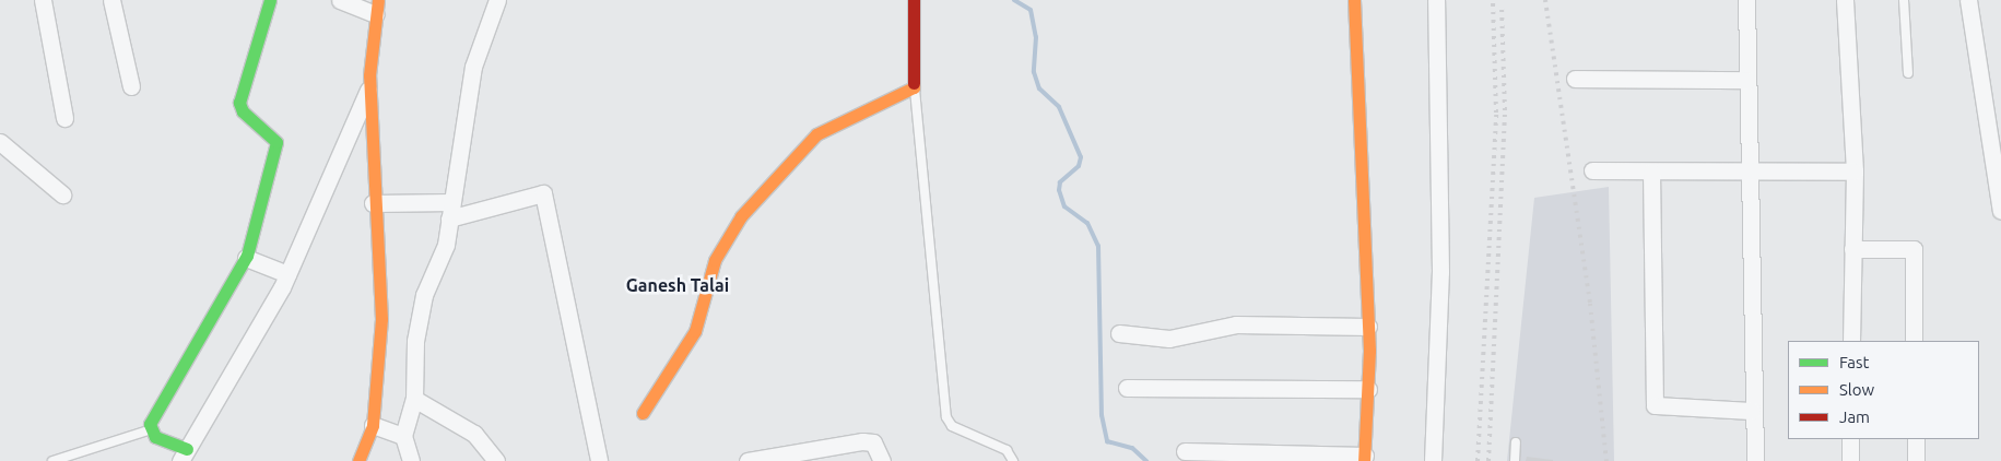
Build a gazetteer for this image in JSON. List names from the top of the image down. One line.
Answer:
{"districts":["Ganesh Talai"],"legend":["Fast","Slow","Jam"]}
